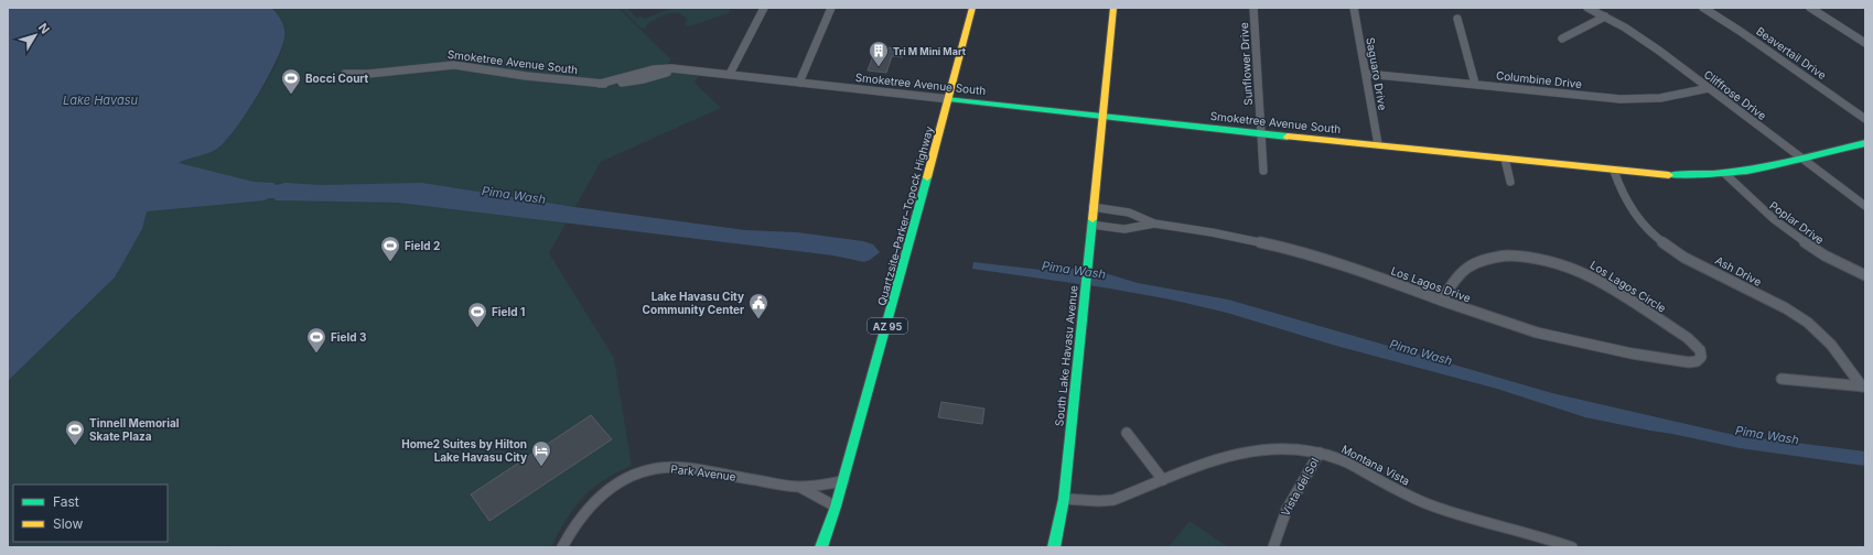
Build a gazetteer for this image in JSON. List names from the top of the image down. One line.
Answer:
{"streets":{"main road":["Smoketree Avenue South","Quartzsite–Parker–Topock Highway","AZ 95","South Lake Havasu Avenue"],"street":["Beavertail Drive","Sunflower Drive","Saguaro Drive","Columbine Drive","Cliffrose Drive","Poplar Drive","Ash Drive","Los Lagos Drive","Los Lagos Circle","Montana Vista","Park Avenue","Vista del Sol"]},"crossings":[["Smoketree Avenue South","Sunflower Drive"],["Smoketree Avenue South","Saguaro Drive"],["Smoketree Avenue South","Cliffrose Drive"],["Smoketree Avenue South","Quartzsite–Parker–Topock Highway"],["Smoketree Avenue South","Poplar Drive"],["Smoketree Avenue South","Ash Drive"],["Smoketree Avenue South","South Lake Havasu Avenue"],["Saguaro Drive","Columbine Drive"],["Columbine Drive","Cliffrose Drive"],["Quartzsite–Parker–Topock Highway","AZ 95"],["Quartzsite–Parker–Topock Highway","Park Avenue"],["Los Lagos Drive","Los Lagos Circle"],["Los Lagos Drive","South Lake Havasu Avenue"],["AZ 95","Park Avenue"],["South Lake Havasu Avenue","Montana Vista"],["Montana Vista","Vista del Sol"]],"water":["Lake Havasu","Pima Wash"],"places":{"building":["Tri M Mini Mart"],"sports":["Bocci Court","Field 2","Field 1","Field 3","Tinnell Memorial Skate Plaza"],"public building":["Lake Havasu City Community Center"],"hotel":["Home2 Suites by Hilton Lake Havasu City"]},"legend":["Fast","Slow"],"north":"top right"}
